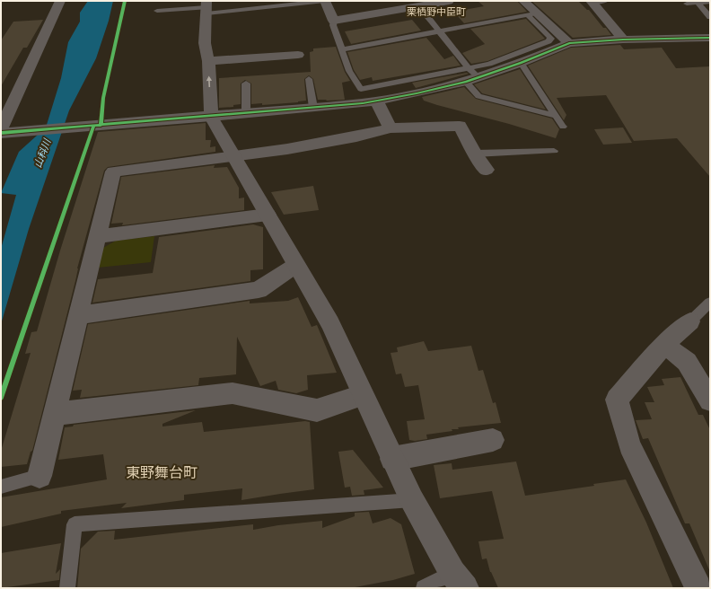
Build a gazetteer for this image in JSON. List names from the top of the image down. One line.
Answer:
{"districts":["栗栖野中臣町","東野舞台町"],"water":["山科川"]}
